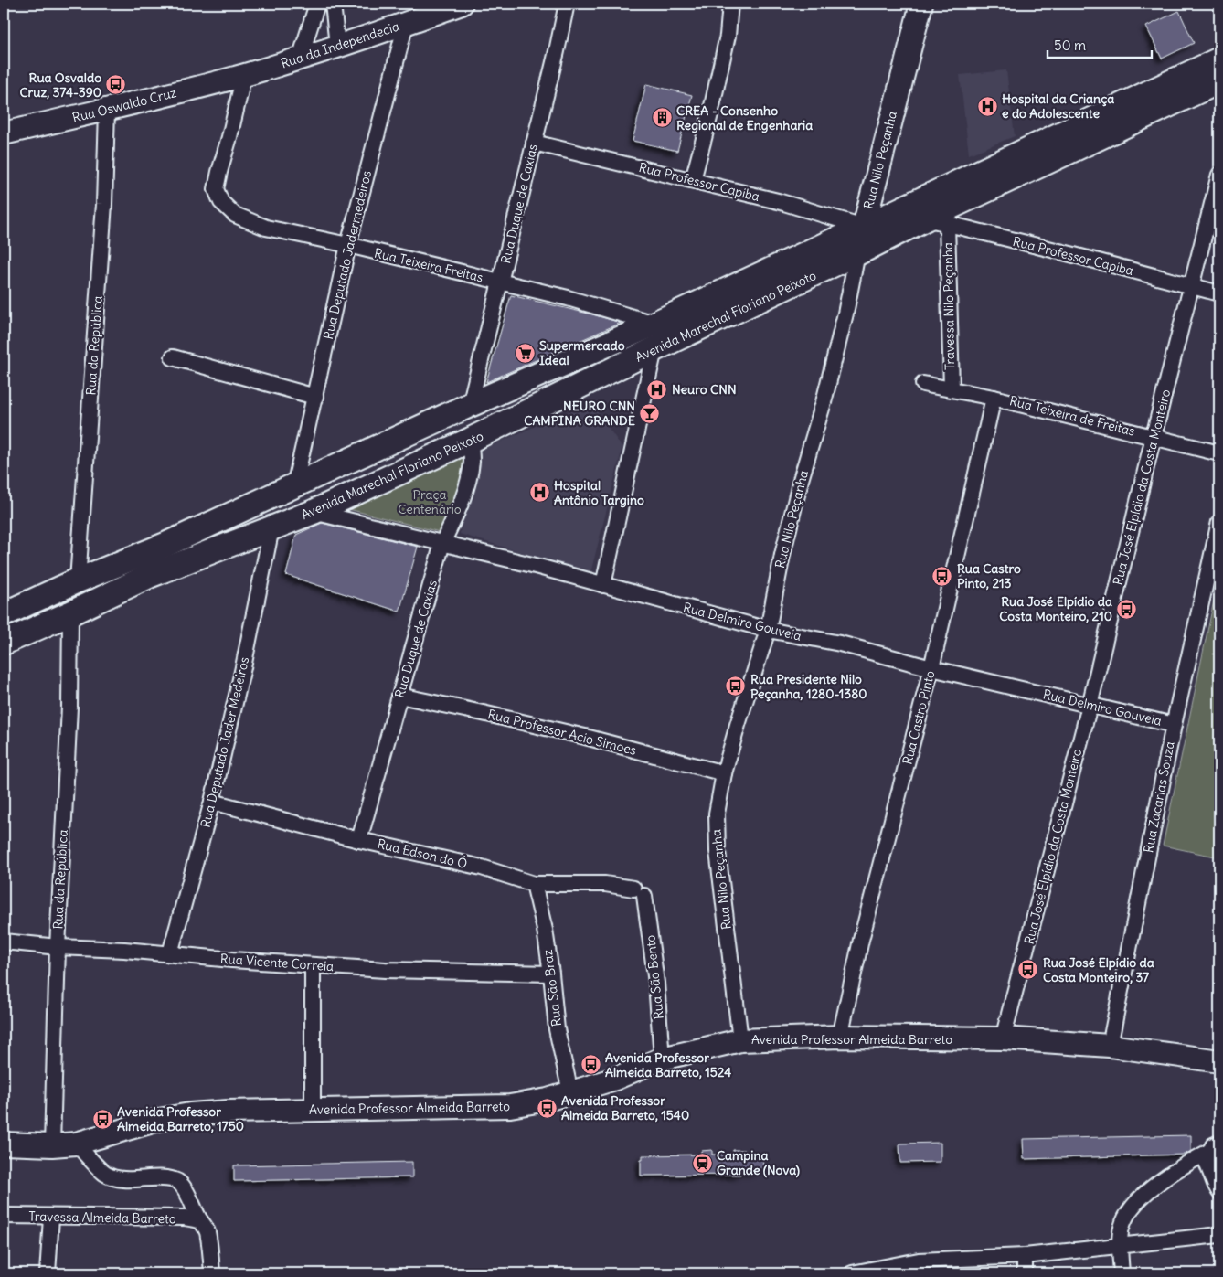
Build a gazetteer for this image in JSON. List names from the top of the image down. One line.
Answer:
{"streets":{"main road":["Rua da Independecia","Rua Oswaldo Cruz","Rua Nilo Peçanha","Avenida Marechal Floriano Peixoto","Avenida Professor Almeida Barreto"],"street":["Rua Professor Capiba","Rua Duque de Caxias","Rua Deputado Jadermedeiros","Rua Teixeira Freitas","Travessa Nilo Peçanha","Rua da República","Rua Teixeira de Freitas","Rua José Elpídio da Costa Monteiro","Rua Delmiro Gouveia","Rua Castro Pinto","Rua Professor Acio Simoes","Rua Deputado Jader Medeiros","Rua Zacarias Souza","Rua Edson do Ó","Rua Vicente Correia","Rua São Bento","Rua São Braz","Travessa Almeida Barreto"]},"crossings":[["Rua da Independecia","Rua Oswaldo Cruz"],["Rua da Independecia","Rua Deputado Jadermedeiros"],["Rua da Independecia","Rua Teixeira Freitas"],["Rua Oswaldo Cruz","Rua Teixeira Freitas"],["Rua Oswaldo Cruz","Rua da República"],["Rua Nilo Peçanha","Rua Professor Capiba"],["Rua Nilo Peçanha","Avenida Marechal Floriano Peixoto"],["Rua Nilo Peçanha","Rua Delmiro Gouveia"],["Rua Nilo Peçanha","Rua Professor Acio Simoes"],["Rua Nilo Peçanha","Avenida Professor Almeida Barreto"],["Rua Professor Capiba","Rua Duque de Caxias"],["Rua Professor Capiba","Travessa Nilo Peçanha"],["Rua Professor Capiba","Avenida Marechal Floriano Peixoto"],["Rua Professor Capiba","Rua José Elpídio da Costa Monteiro"],["Rua Duque de Caxias","Rua Teixeira Freitas"],["Rua Duque de Caxias","Avenida Marechal Floriano Peixoto"],["Rua Duque de Caxias","Rua Delmiro Gouveia"],["Rua Duque de Caxias","Rua Professor Acio Simoes"],["Rua Duque de Caxias","Rua Edson do Ó"],["Rua Deputado Jadermedeiros","Rua Teixeira Freitas"],["Rua Deputado Jadermedeiros","Avenida Marechal Floriano Peixoto"],["Rua Teixeira Freitas","Avenida Marechal Floriano Peixoto"],["Travessa Nilo Peçanha","Avenida Marechal Floriano Peixoto"],["Travessa Nilo Peçanha","Rua Teixeira de Freitas"],["Avenida Marechal Floriano Peixoto","Rua da República"],["Avenida Marechal Floriano Peixoto","Rua Delmiro Gouveia"],["Avenida Marechal Floriano Peixoto","Rua Deputado Jader Medeiros"],["Rua da República","Rua Vicente Correia"],["Rua da República","Avenida Professor Almeida Barreto"],["Rua Teixeira de Freitas","Rua José Elpídio da Costa Monteiro"],["Rua Teixeira de Freitas","Rua Castro Pinto"],["Rua José Elpídio da Costa Monteiro","Rua Delmiro Gouveia"],["Rua José Elpídio da Costa Monteiro","Avenida Professor Almeida Barreto"],["Rua Delmiro Gouveia","Rua Castro Pinto"],["Rua Delmiro Gouveia","Rua Zacarias Souza"],["Rua Castro Pinto","Avenida Professor Almeida Barreto"],["Rua Deputado Jader Medeiros","Rua Edson do Ó"],["Rua Deputado Jader Medeiros","Rua Vicente Correia"],["Rua Zacarias Souza","Avenida Professor Almeida Barreto"],["Rua Edson do Ó","Rua São Bento"],["Rua Edson do Ó","Rua São Braz"],["Rua Vicente Correia","Rua São Braz"],["Rua São Bento","Avenida Professor Almeida Barreto"],["Rua São Braz","Avenida Professor Almeida Barreto"]],"parks":["Praça Centenário"],"places":{"bus stop":["Rua Osvaldo Cruz, 374-390","Rua Castro Pinto, 213","Rua José Elpídio da Costa Monteiro, 210","Rua Presidente Nilo Peçanha, 1280-1380","Rua José Elpídio da Costa Monteiro, 37","Avenida Professor Almeida Barreto, 1524","Avenida Professor Almeida Barreto, 1540","Avenida Professor Almeida Barreto, 1750"],"hospital":["Hospital da Criança e do Adolescente","Neuro CNN","Hospital Antônio Targino"],"building":["CREA - Consenho Regional de Engenharia"],"supermarket":["Supermercado Ideal"],"bar":["NEURO CNN CAMPINA GRANDE"],"station":["Campina Grande (Nova)"]},"scale_bar":"50 m"}
